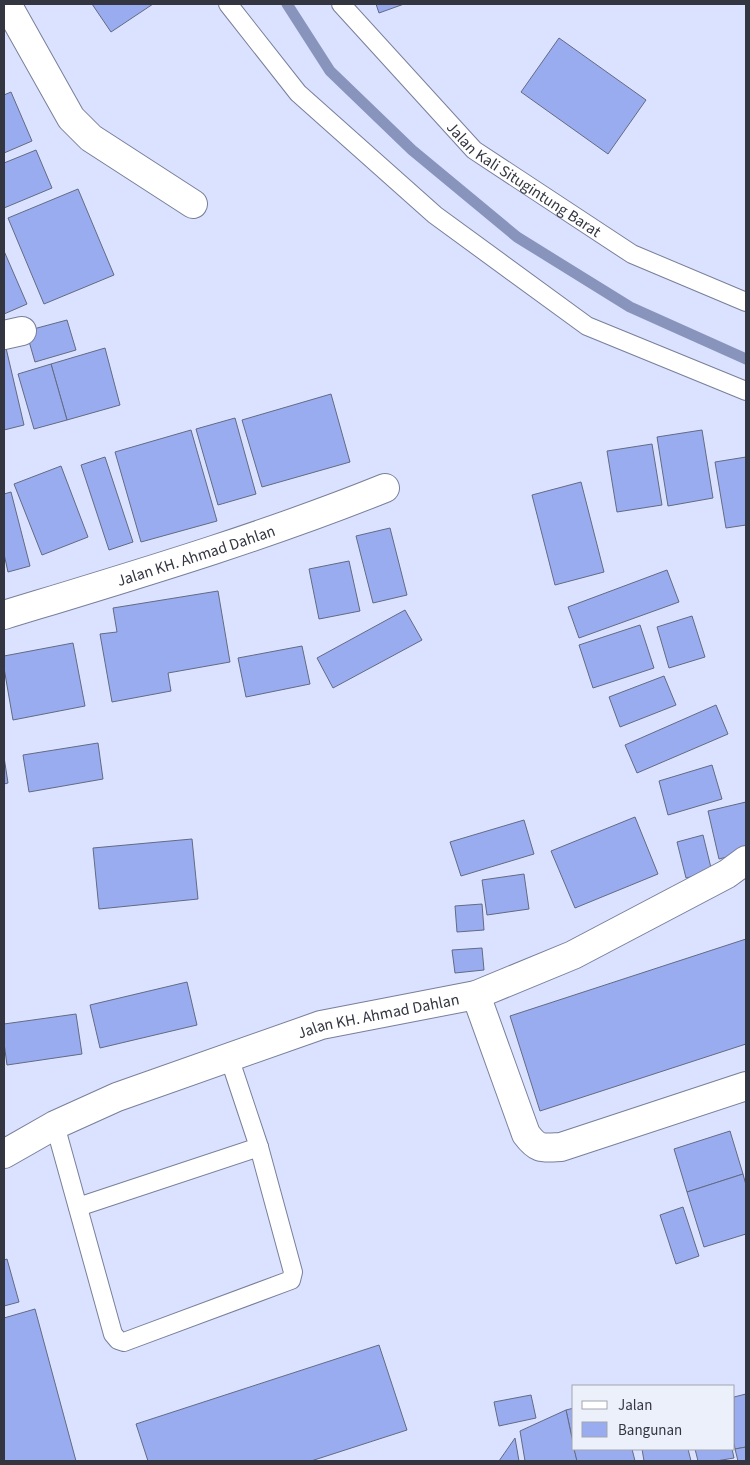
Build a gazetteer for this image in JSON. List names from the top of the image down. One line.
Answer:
{"streets":{"street":["Jalan KH. Ahmad Dahlan"],"lane":["Jalan Kali Situgintung Barat"]},"legend":["Jalan","Bangunan"]}
